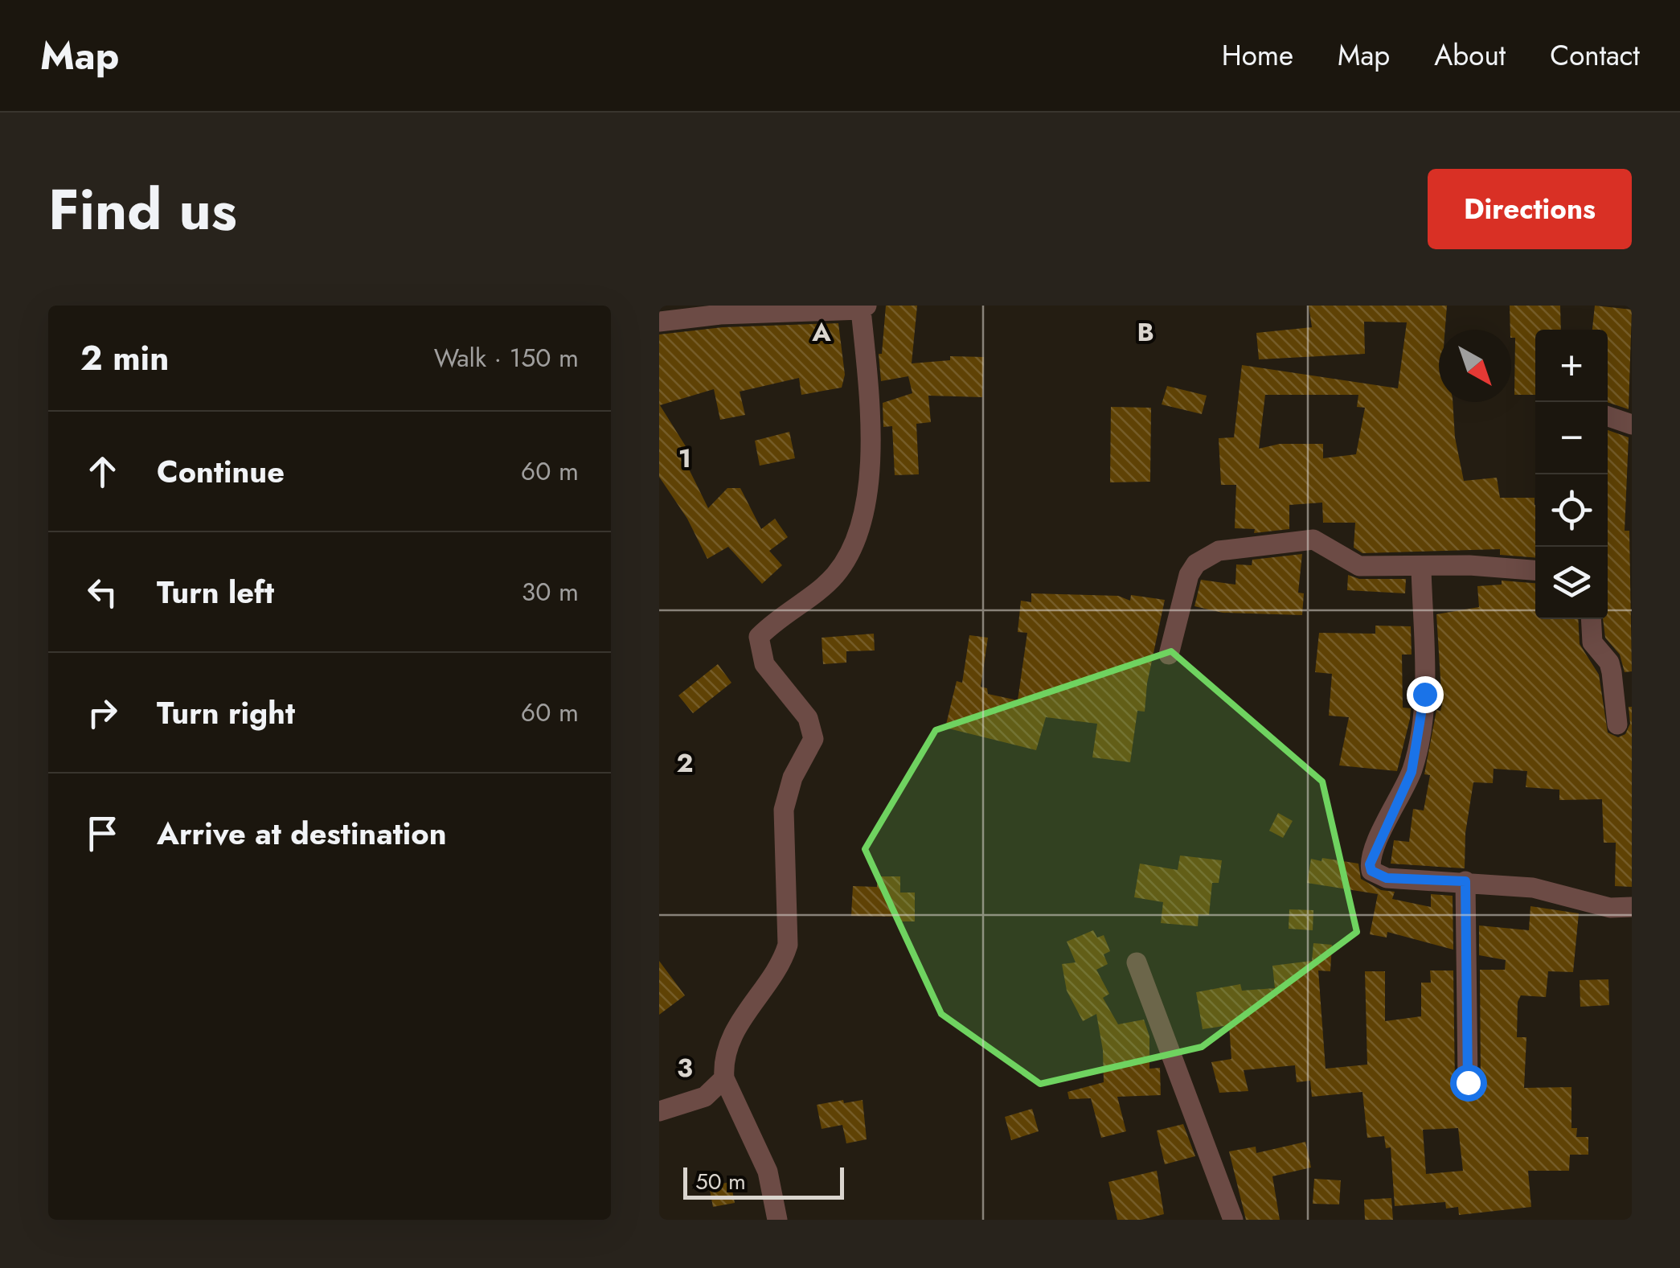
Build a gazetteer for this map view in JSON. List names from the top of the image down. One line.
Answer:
{"scale_bar":"50 m","north":"bottom right","page":{"header":"Map","nav":["Home","Map","About","Contact"],"title":"Find us","buttons":"Directions","heading":["2 min","Walk · 150 m"],"map_buttons":["+","−"],"list":[["Continue","60 m"],["Turn left","30 m"],["Turn right","60 m"],"Arrive at destination"],"scale":"50 m"},"grid":{"columns":["A","B"],"rows":["1","2","3"]}}
